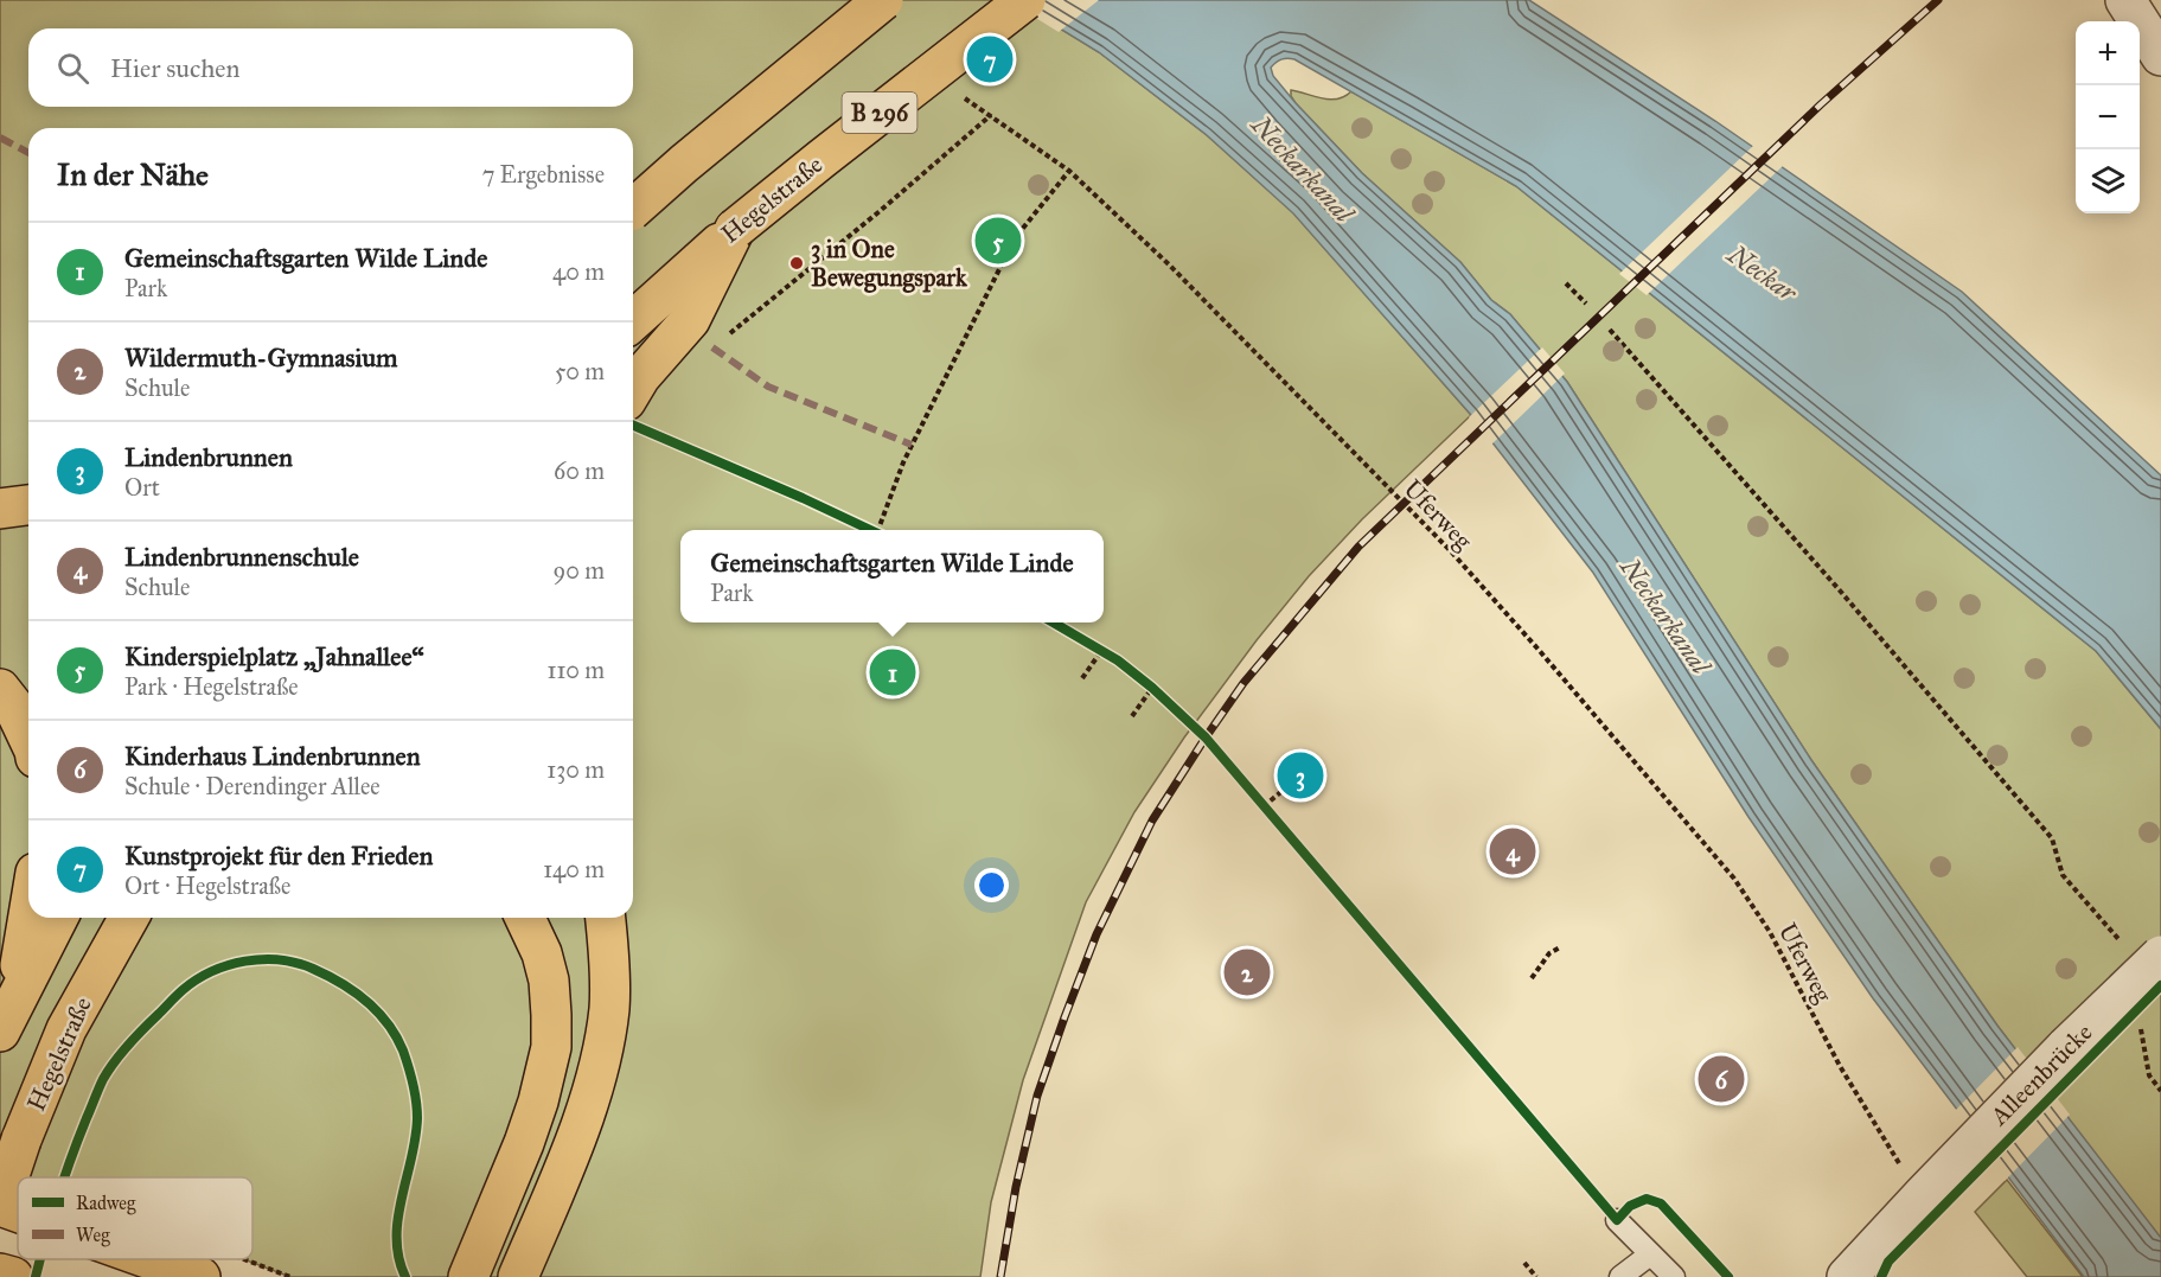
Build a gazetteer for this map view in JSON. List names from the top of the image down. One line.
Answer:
{"streets":{"main road":["B 296","Hegelstraße"],"street":["Alleenbrücke"],"path":["Uferweg"]},"crossings":[["Uferweg","Alleenbrücke"]],"water":["Neckarkanal","Neckar"],"places":["3 in One Bewegungspark"],"legend":["Radweg","Weg"],"page":{"map_buttons":["+","−"],"search":"Hier suchen","pins":["7","5","1","3","4","2","6"],"heading":["In der Nähe","7 Ergebnisse"],"list":[{"mark":"1","name":"Gemeinschaftsgarten Wilde Linde","note":"Park","value":"40 m"},{"mark":"2","name":"Wildermuth-Gymnasium","note":"Schule","value":"50 m"},{"mark":"3","name":"Lindenbrunnen","note":"Ort","value":"60 m"},{"mark":"4","name":"Lindenbrunnenschule","note":"Schule","value":"90 m"},{"mark":"5","name":"Kinderspielplatz „Jahnallee“","note":"Park · Hegelstraße","value":"110 m"},{"mark":"6","name":"Kinderhaus Lindenbrunnen","note":"Schule · Derendinger Allee","value":"130 m"},{"mark":"7","name":"Kunstprojekt für den Frieden","note":"Ort · Hegelstraße","value":"140 m"}],"popup":["Gemeinschaftsgarten Wilde Linde","Park"]}}
